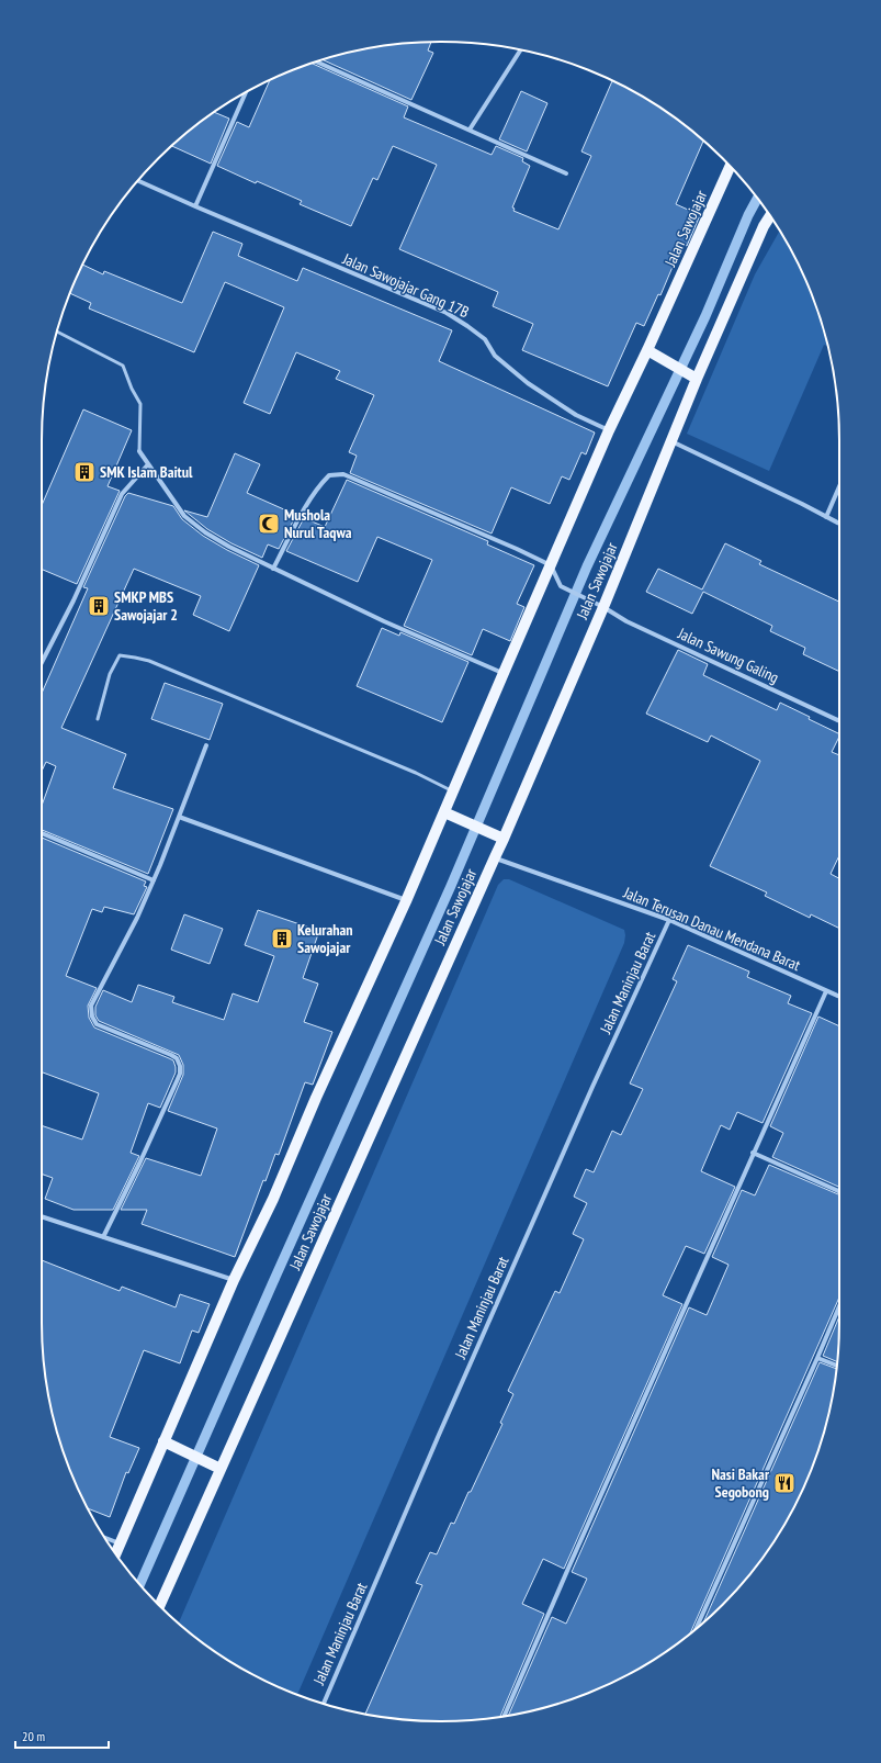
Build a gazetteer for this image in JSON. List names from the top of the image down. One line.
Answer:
{"streets":{"main road":["Jalan Sawojajar"],"street":["Jalan Sawojajar Gang 17B","Jalan Sawung Galing","Jalan Terusan Danau Mendana Barat","Jalan Maninjau Barat"]},"crossings":[["Jalan Sawojajar","Jalan Sawojajar Gang 17B"],["Jalan Sawojajar","Jalan Sawung Galing"],["Jalan Sawojajar","Jalan Terusan Danau Mendana Barat"],["Jalan Terusan Danau Mendana Barat","Jalan Maninjau Barat"]],"places":{"building":["SMK Islam Baitul","SMKP MBS Sawojajar 2","Kelurahan Sawojajar"],"mosque":["Mushola Nurul Taqwa"],"restaurant":["Nasi Bakar Segobong"]},"scale_bar":"20 m"}
